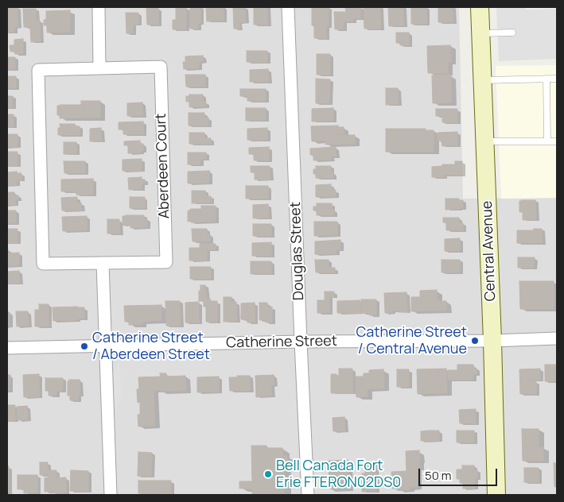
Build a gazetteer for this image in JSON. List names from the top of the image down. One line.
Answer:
{"streets":{"main road":["Central Avenue"],"street":["Aberdeen Court","Douglas Street","Catherine Street"]},"crossings":[["Douglas Street","Catherine Street"],["Central Avenue","Catherine Street"]],"places":["Catherine Street / Central Avenue","Catherine Street / Aberdeen Street","Bell Canada Fort Erie FTERON02DS0"],"scale_bar":"50 m"}
